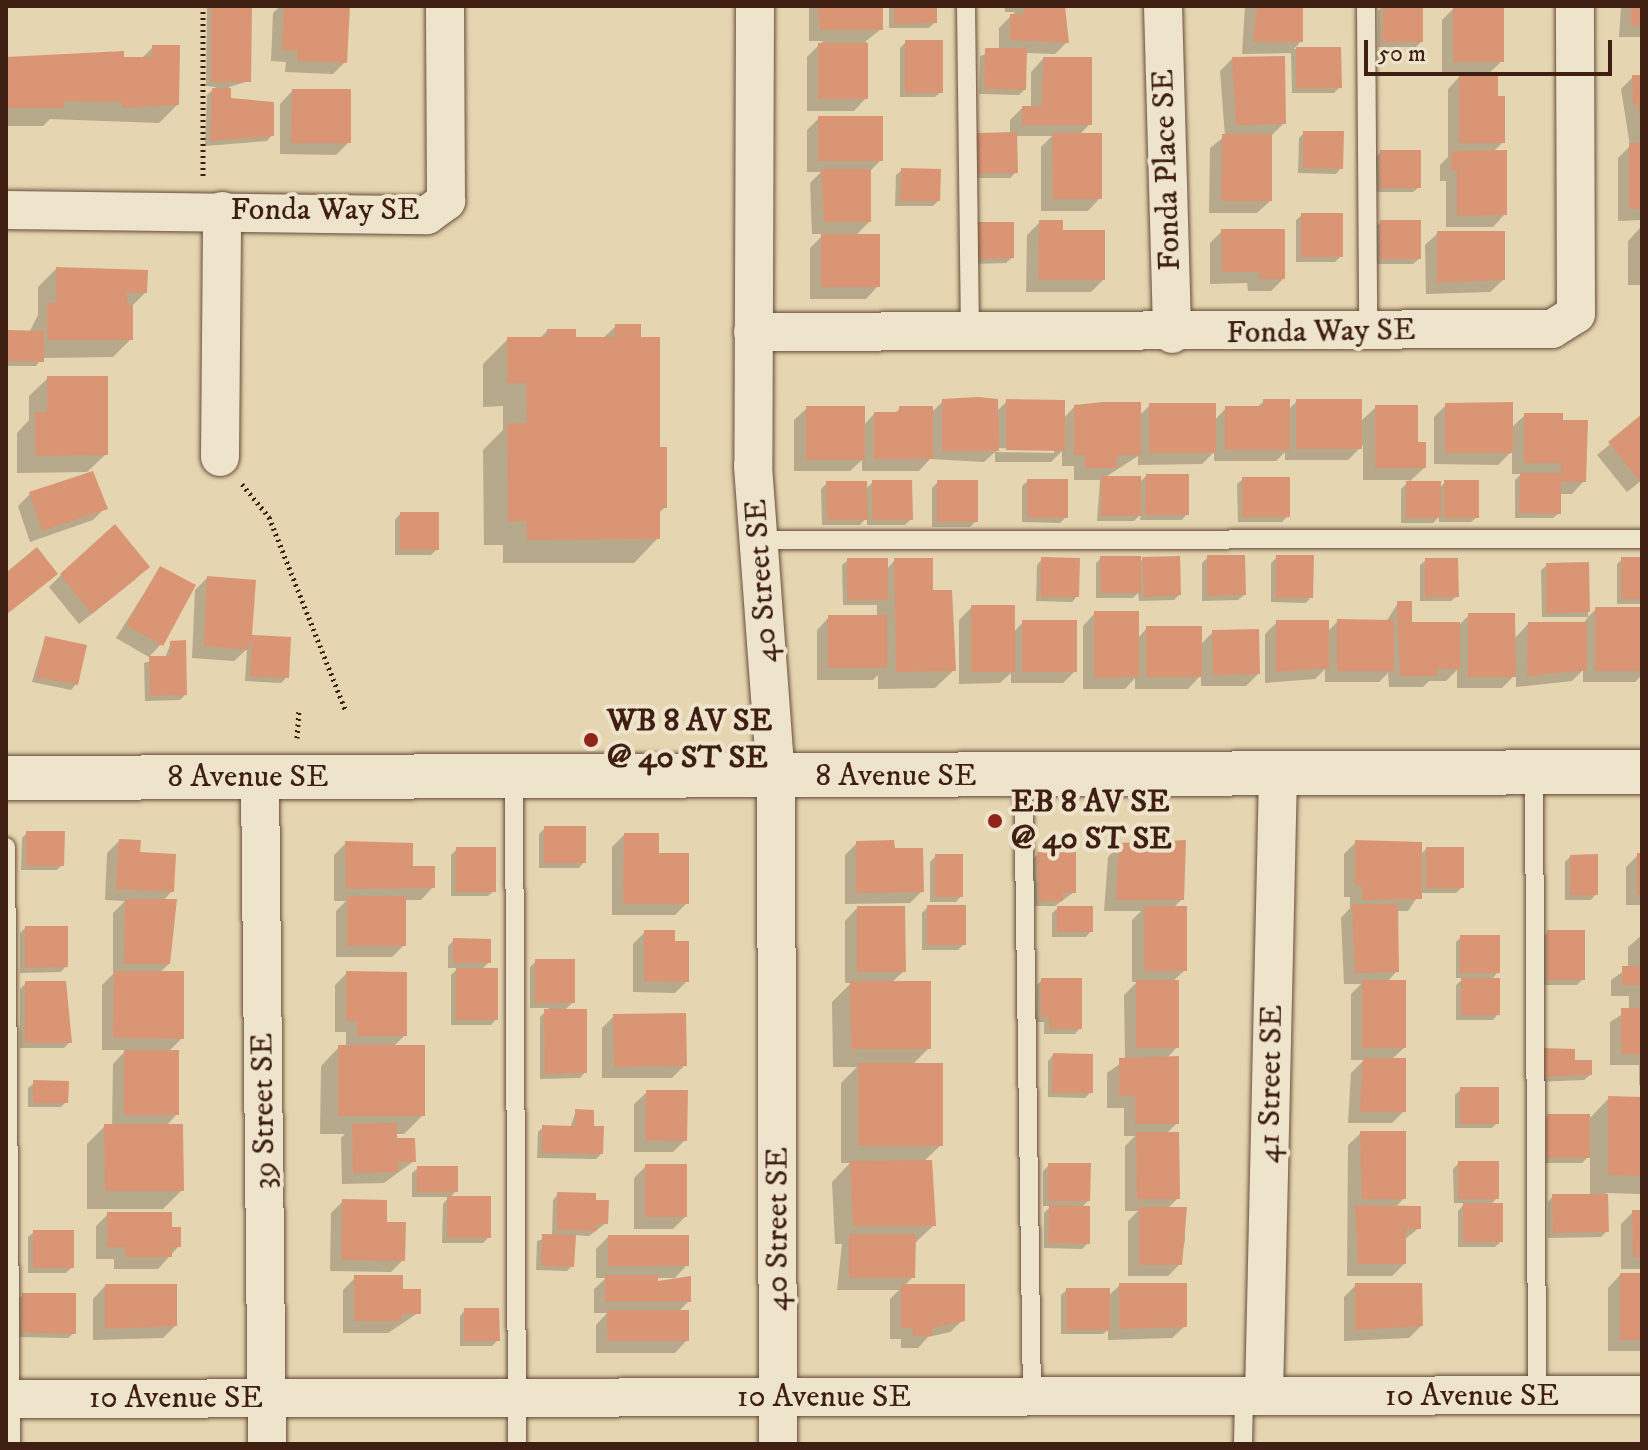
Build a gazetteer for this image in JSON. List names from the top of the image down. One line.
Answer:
{"streets":{"street":["Fonda Place SE","Fonda Way SE","40 Street SE","8 Avenue SE","41 Street SE","39 Street SE","10 Avenue SE"]},"crossings":[["Fonda Place SE","Fonda Way SE"],["Fonda Way SE","40 Street SE"],["40 Street SE","8 Avenue SE"],["40 Street SE","10 Avenue SE"],["8 Avenue SE","41 Street SE"],["8 Avenue SE","39 Street SE"],["41 Street SE","10 Avenue SE"],["39 Street SE","10 Avenue SE"]],"places":["WB 8 AV SE @ 40 ST SE","EB 8 AV SE @ 40 ST SE"],"scale_bar":"50 m"}
